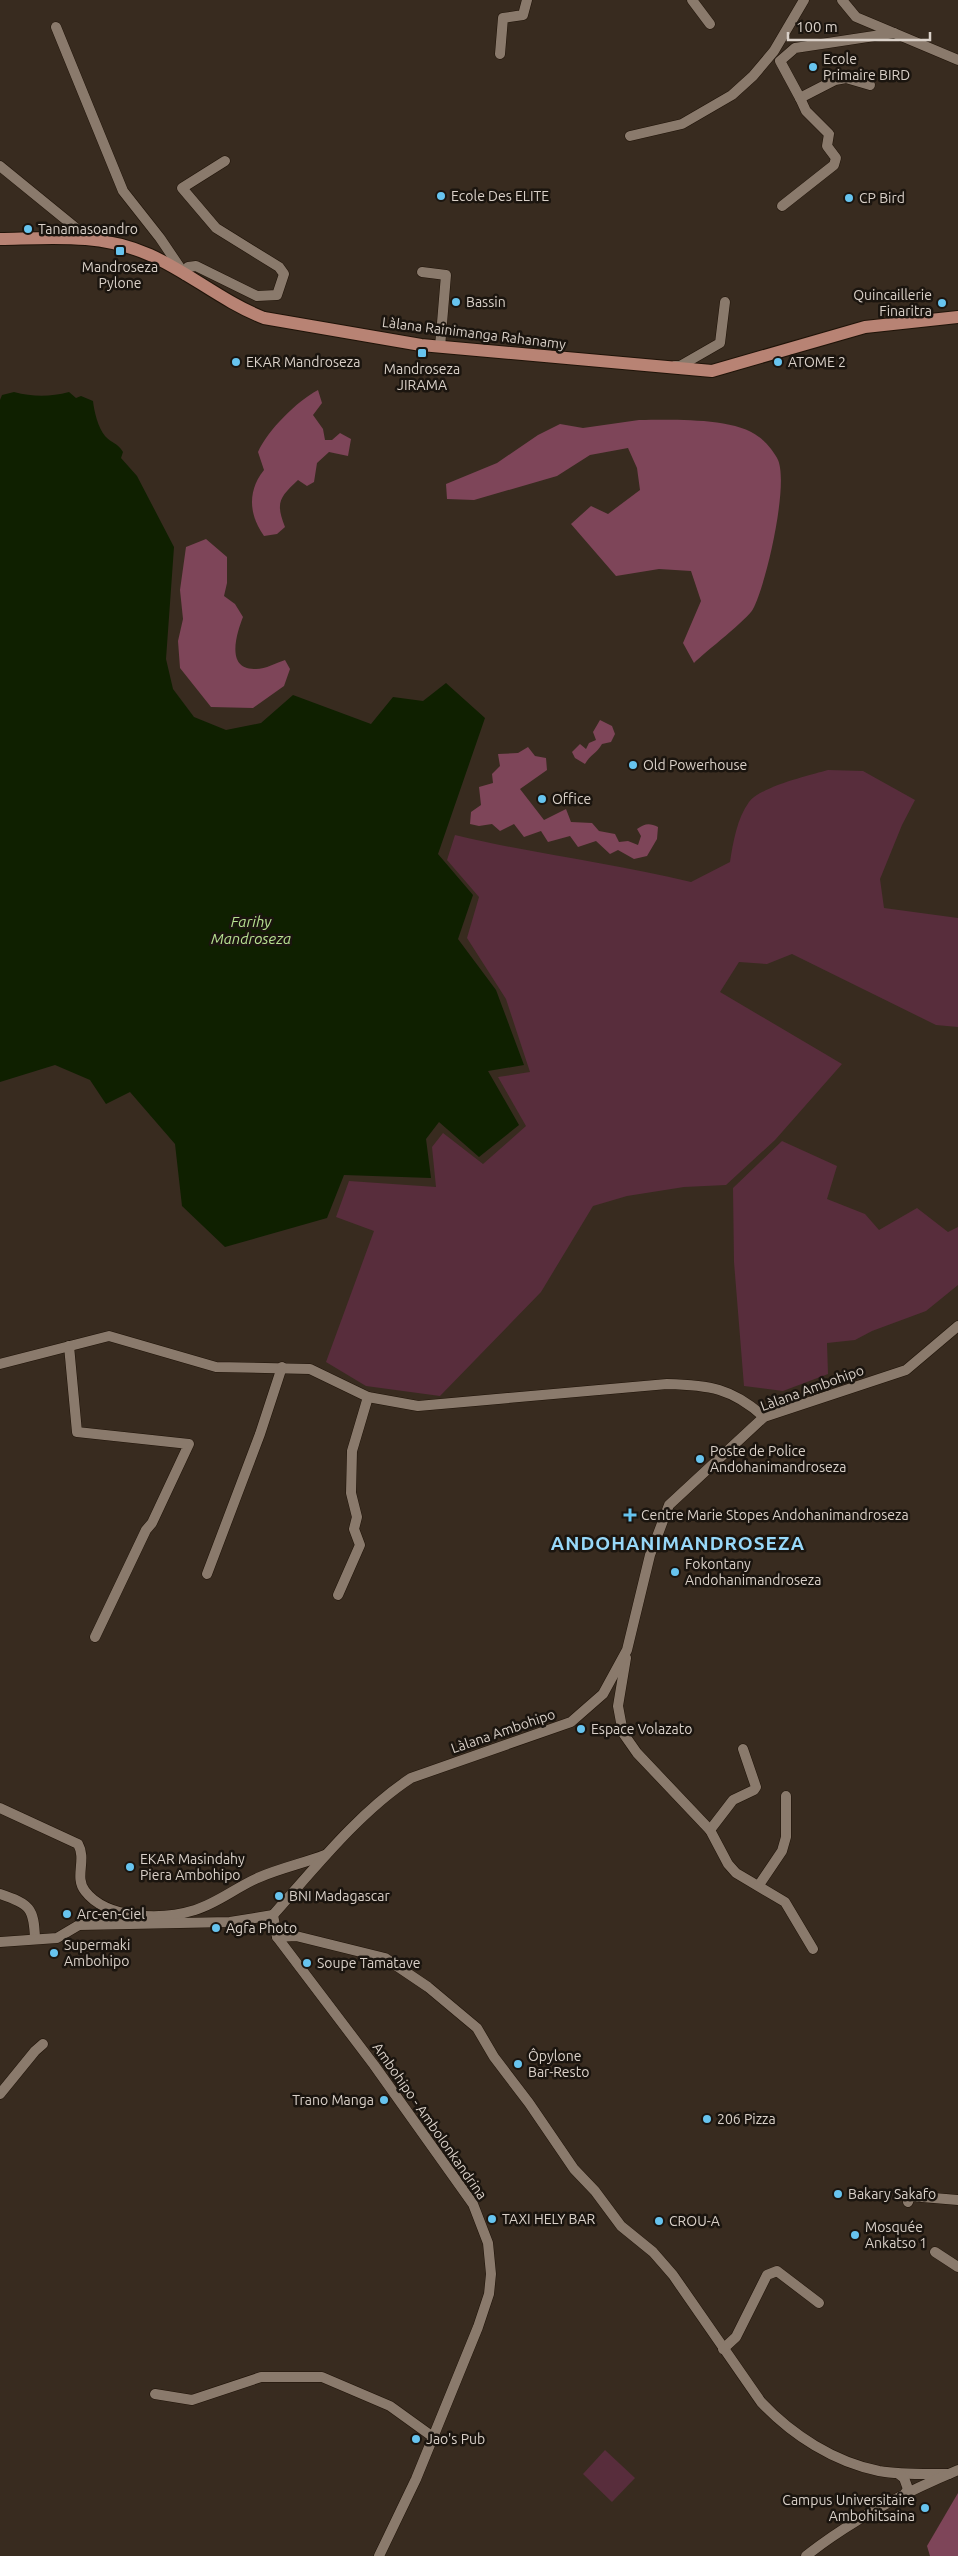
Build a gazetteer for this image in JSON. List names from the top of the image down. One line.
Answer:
{"streets":{"main road":["Làlana Rainimanga Rahanamy"],"street":["Làlana Ambohipo","Ambohipo - Ambolonkandrina"]},"crossings":[["Làlana Ambohipo","Ambohipo - Ambolonkandrina"]],"districts":["ANDOHANIMANDROSEZA"],"water":["Farihy Mandroseza"],"places":{"other":["Ecole Primaire BIRD","Ecole Des ELITE","CP Bird","Tanamasoandro","Bassin","Quincaillerie Finaritra","EKAR Mandroseza","ATOME 2","Old Powerhouse","Office","Poste de Police Andohanimandroseza","Fokontany Andohanimandroseza","Espace Volazato","EKAR Masindahy Piera Ambohipo","BNI Madagascar","Arc-en-Ciel","Agfa Photo","Supermaki Ambohipo","Soupe Tamatave","Ôpylone Bar-Resto","Trano Manga","206 Pizza","Bakary Sakafo","TAXI HELY BAR","CROU-A","Mosquée Ankatso 1","Jao's Pub","Campus Universitaire Ambohitsaina"],"transit":["Mandroseza Pylone","Mandroseza JIRAMA"],"health":["Centre Marie Stopes Andohanimandroseza"]},"scale_bar":"100 m"}
